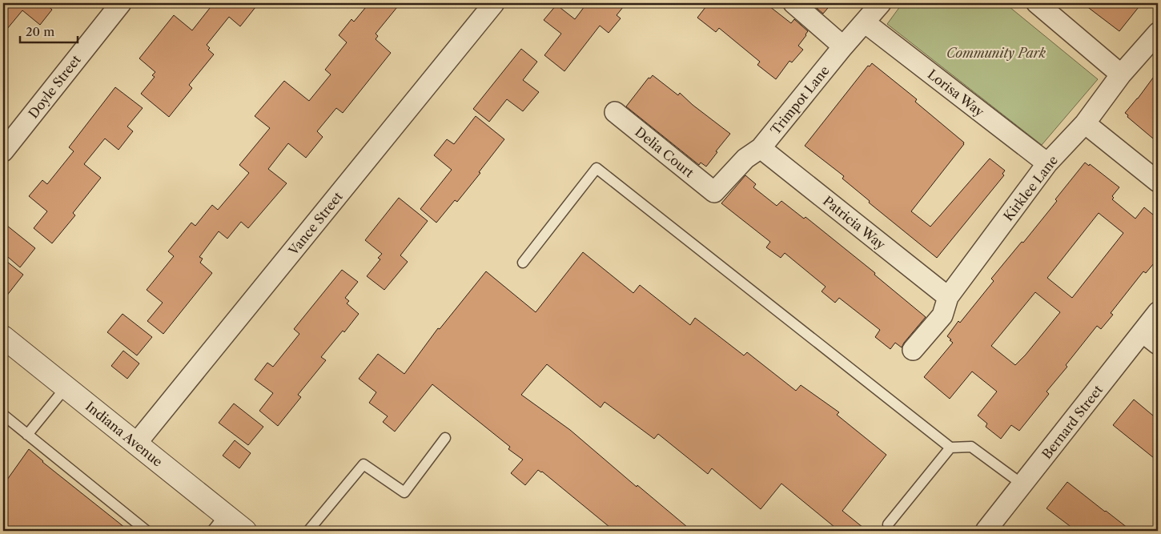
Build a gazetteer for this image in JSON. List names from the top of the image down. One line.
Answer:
{"streets":{"street":["Doyle Street","Lorisa Way","Trimpot Lane","Delia Court","Kirklee Lane","Patricia Way","Vance Street","Bernard Street","Indiana Avenue"]},"crossings":[["Lorisa Way","Trimpot Lane"],["Lorisa Way","Kirklee Lane"],["Trimpot Lane","Delia Court"],["Trimpot Lane","Patricia Way"],["Kirklee Lane","Patricia Way"],["Vance Street","Indiana Avenue"]],"parks":["Community Park"],"scale_bar":"20 m"}
